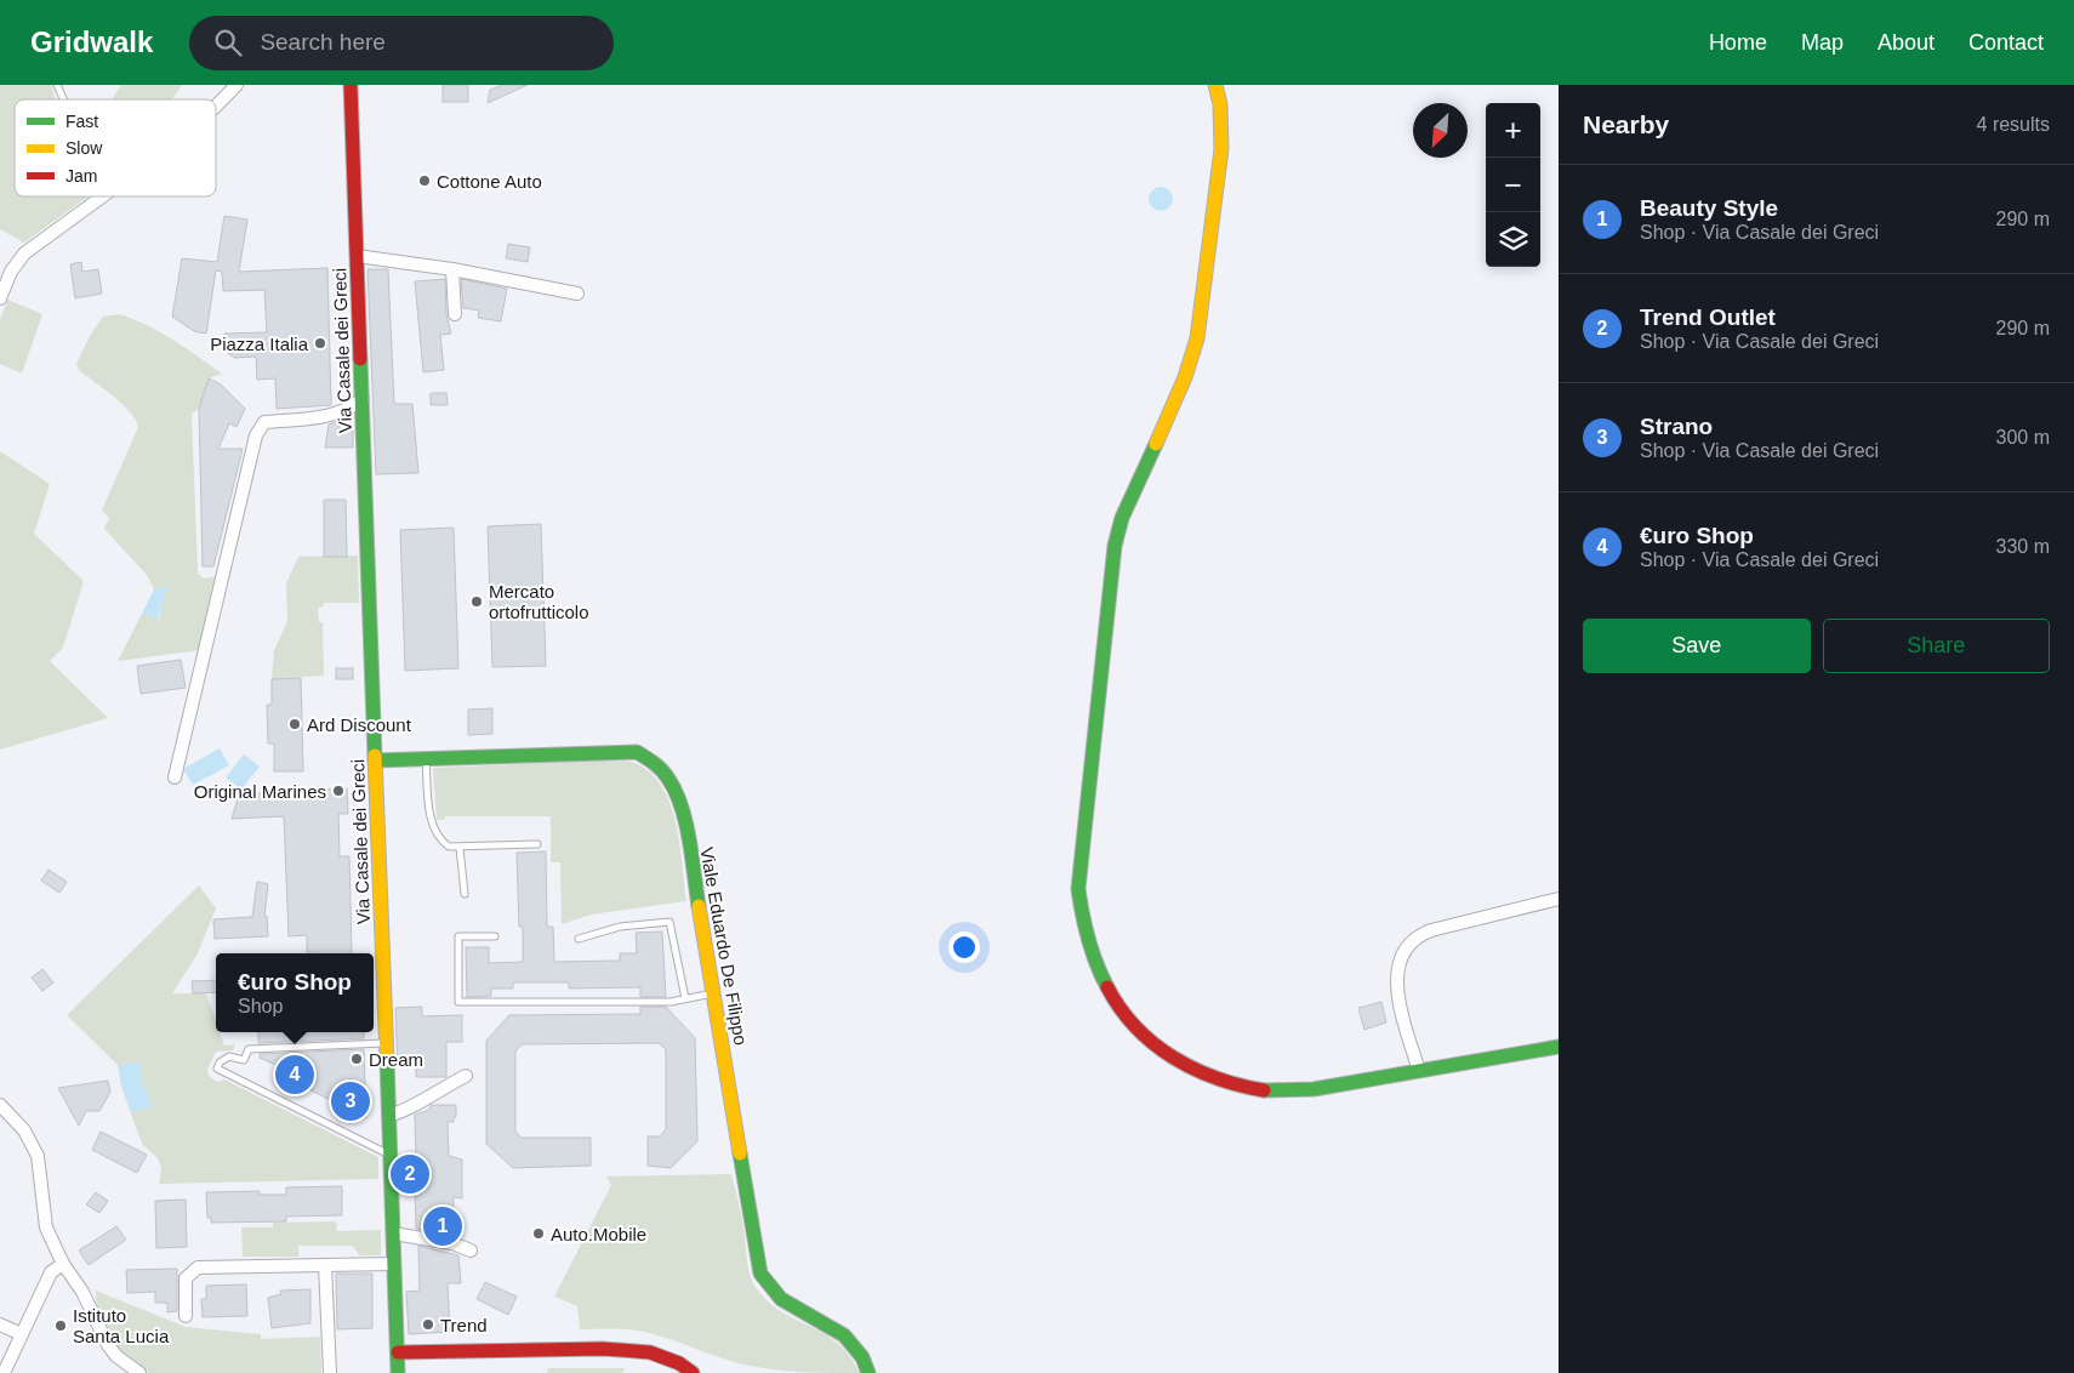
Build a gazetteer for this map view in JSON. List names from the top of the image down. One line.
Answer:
{"streets":{"street":["Via Casale dei Greci","Viale Eduardo De Filippo"]},"crossings":[["Via Casale dei Greci","Viale Eduardo De Filippo"]],"places":["Cottone Auto","Piazza Italia","Mercato ortofrutticolo","Ard Discount","Original Marines","Dream","Auto.Mobile","Trend","Istituto Santa Lucia"],"legend":["Fast","Slow","Jam"],"north":"bottom left","page":{"header":"Gridwalk","search":"Search here","nav":["Home","Map","About","Contact"],"heading":["Nearby","4 results"],"map_buttons":["+","−"],"list":[{"mark":"1","name":"Beauty Style","note":"Shop · Via Casale dei Greci","value":"290 m"},{"mark":"2","name":"Trend Outlet","note":"Shop · Via Casale dei Greci","value":"290 m"},{"mark":"3","name":"Strano","note":"Shop · Via Casale dei Greci","value":"300 m"},{"mark":"4","name":"€uro Shop","note":"Shop · Via Casale dei Greci","value":"330 m"}],"buttons":["Save","Share"],"popup":["€uro Shop","Shop"],"pins":["4","3","2","1"]}}
